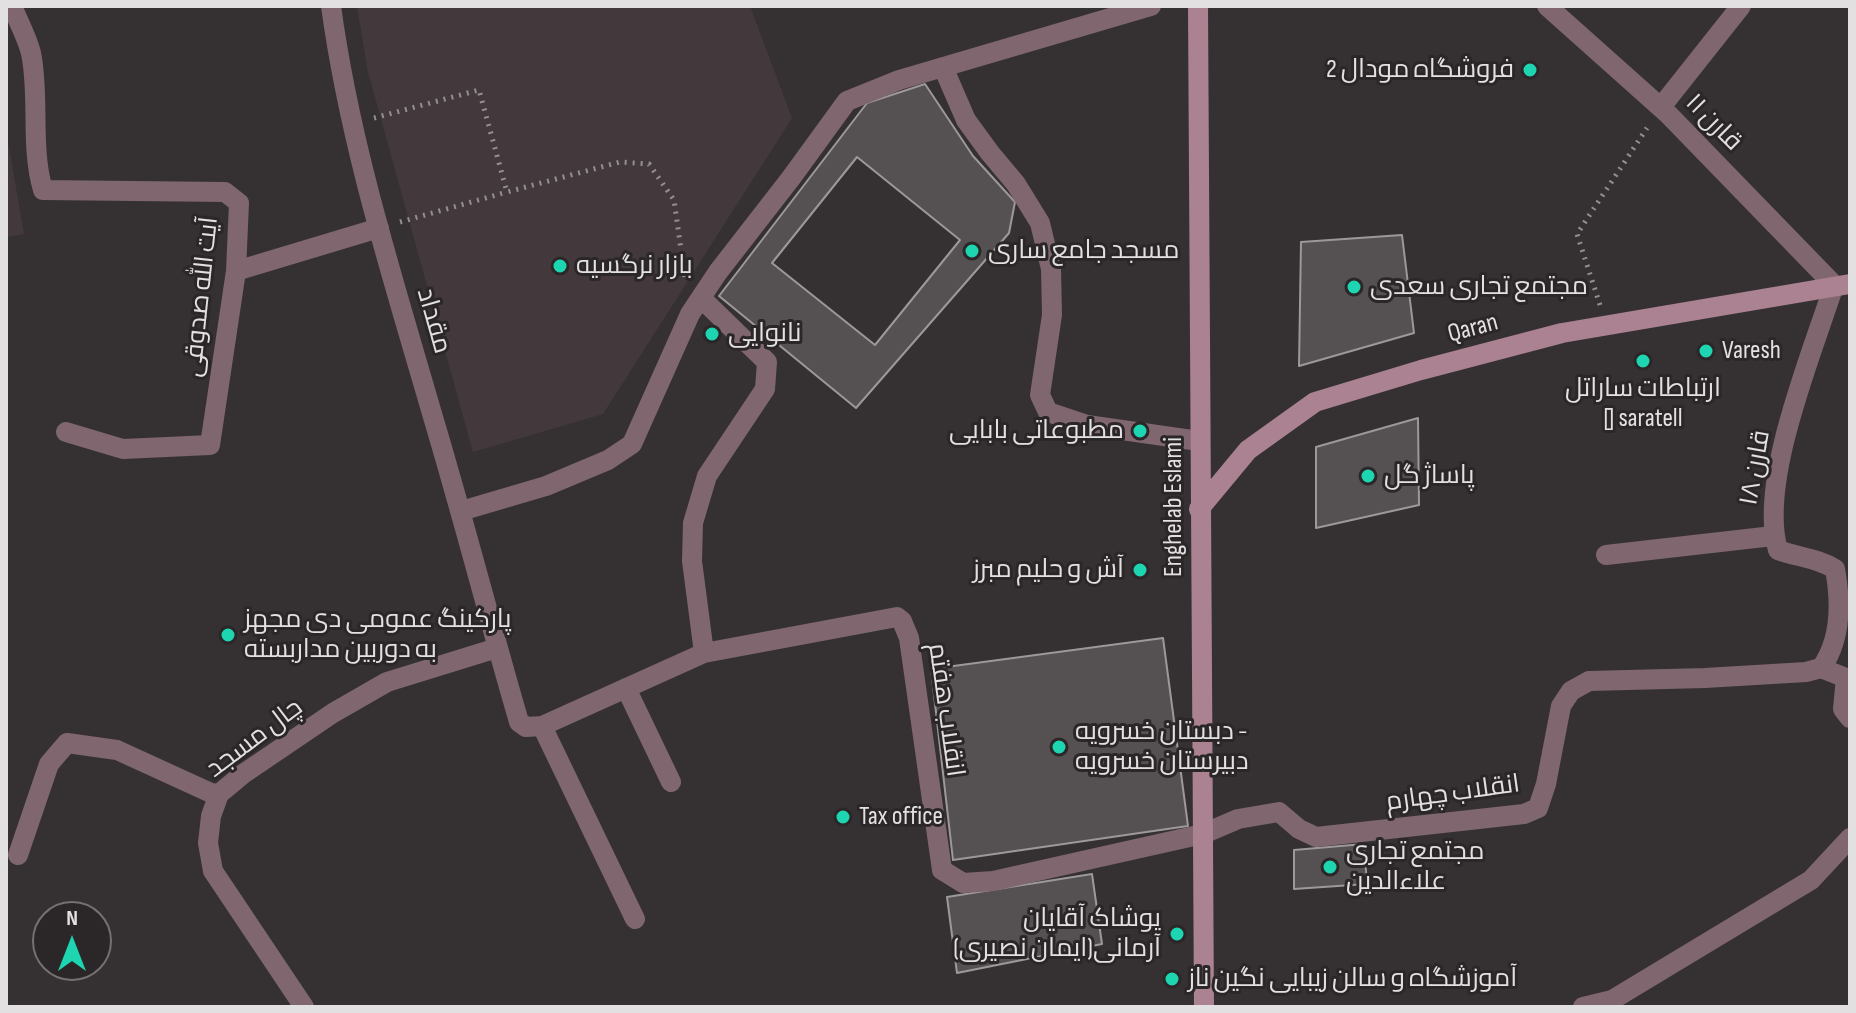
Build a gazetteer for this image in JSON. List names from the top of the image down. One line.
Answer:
{"streets":{"main road":["Qaran","Enghelab Eslami"],"street":["قارن ۱۱","آیت الله صدوقی","مقداد","قارن ۱۸","انقلاب هفتم","چال مسجد","انقلاب چهارم"]},"crossings":[["قارن ۱۱","Qaran"],["قارن ۱۱","قارن ۱۸"],["مقداد","انقلاب هفتم"],["مقداد","چال مسجد"],["Qaran","قارن ۱۸"],["Qaran","Enghelab Eslami"],["قارن ۱۸","انقلاب چهارم"],["Enghelab Eslami","انقلاب هفتم"],["Enghelab Eslami","انقلاب چهارم"],["انقلاب هفتم","انقلاب چهارم"]],"places":["فروشگاه مودال 2","مسجد جامع ساری","بازار نرگسیه","مجتمع تجاری سعدی","نانوایی","Varesh","ارتباطات ساراتل [] saratell","مطبوعاتی بابایی","پاساژ گل","آش و حلیم مبرز","پارکینگ عمومی دی مجهز به دوربین مداربسته","دبستان خسرویه - دبیرستان خسرویه","Tax office","مجتمع تجاری علاءالدین","پوشاک آقایان آرمانی(ایمان نصیری)","آموزشگاه و سالن زیبایی نگین ناز"],"north":"top"}
